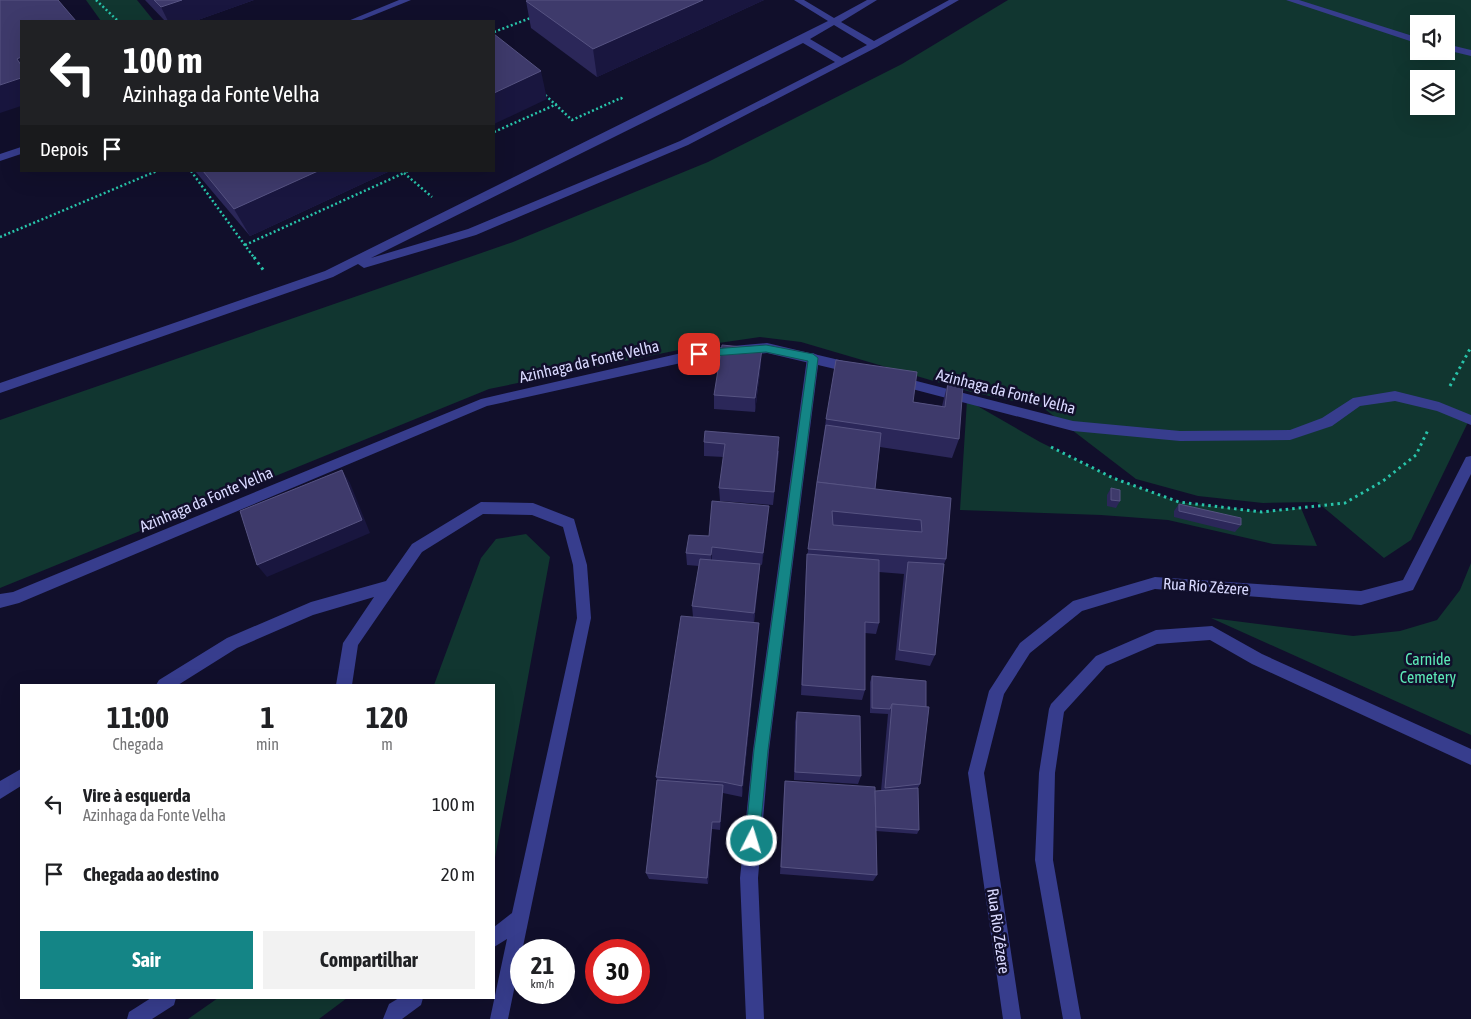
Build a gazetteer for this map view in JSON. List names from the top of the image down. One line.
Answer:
{"streets":{"street":["Azinhaga da Fonte Velha","Rua Rio Zêzere"]},"parks":["Carnide Cemetery"],"page":{"turn":["100 m","Azinhaga da Fonte Velha"],"then":"Depois","eta":["11:00","Chegada","1","min","120","m"],"list":[{"name":"Vire à esquerda","note":"Azinhaga da Fonte Velha","value":"100 m"},{"name":"Chegada ao destino","value":"20 m"}],"buttons":["Sair","Compartilhar"],"speed":"21 km/h","limit":"30"}}
